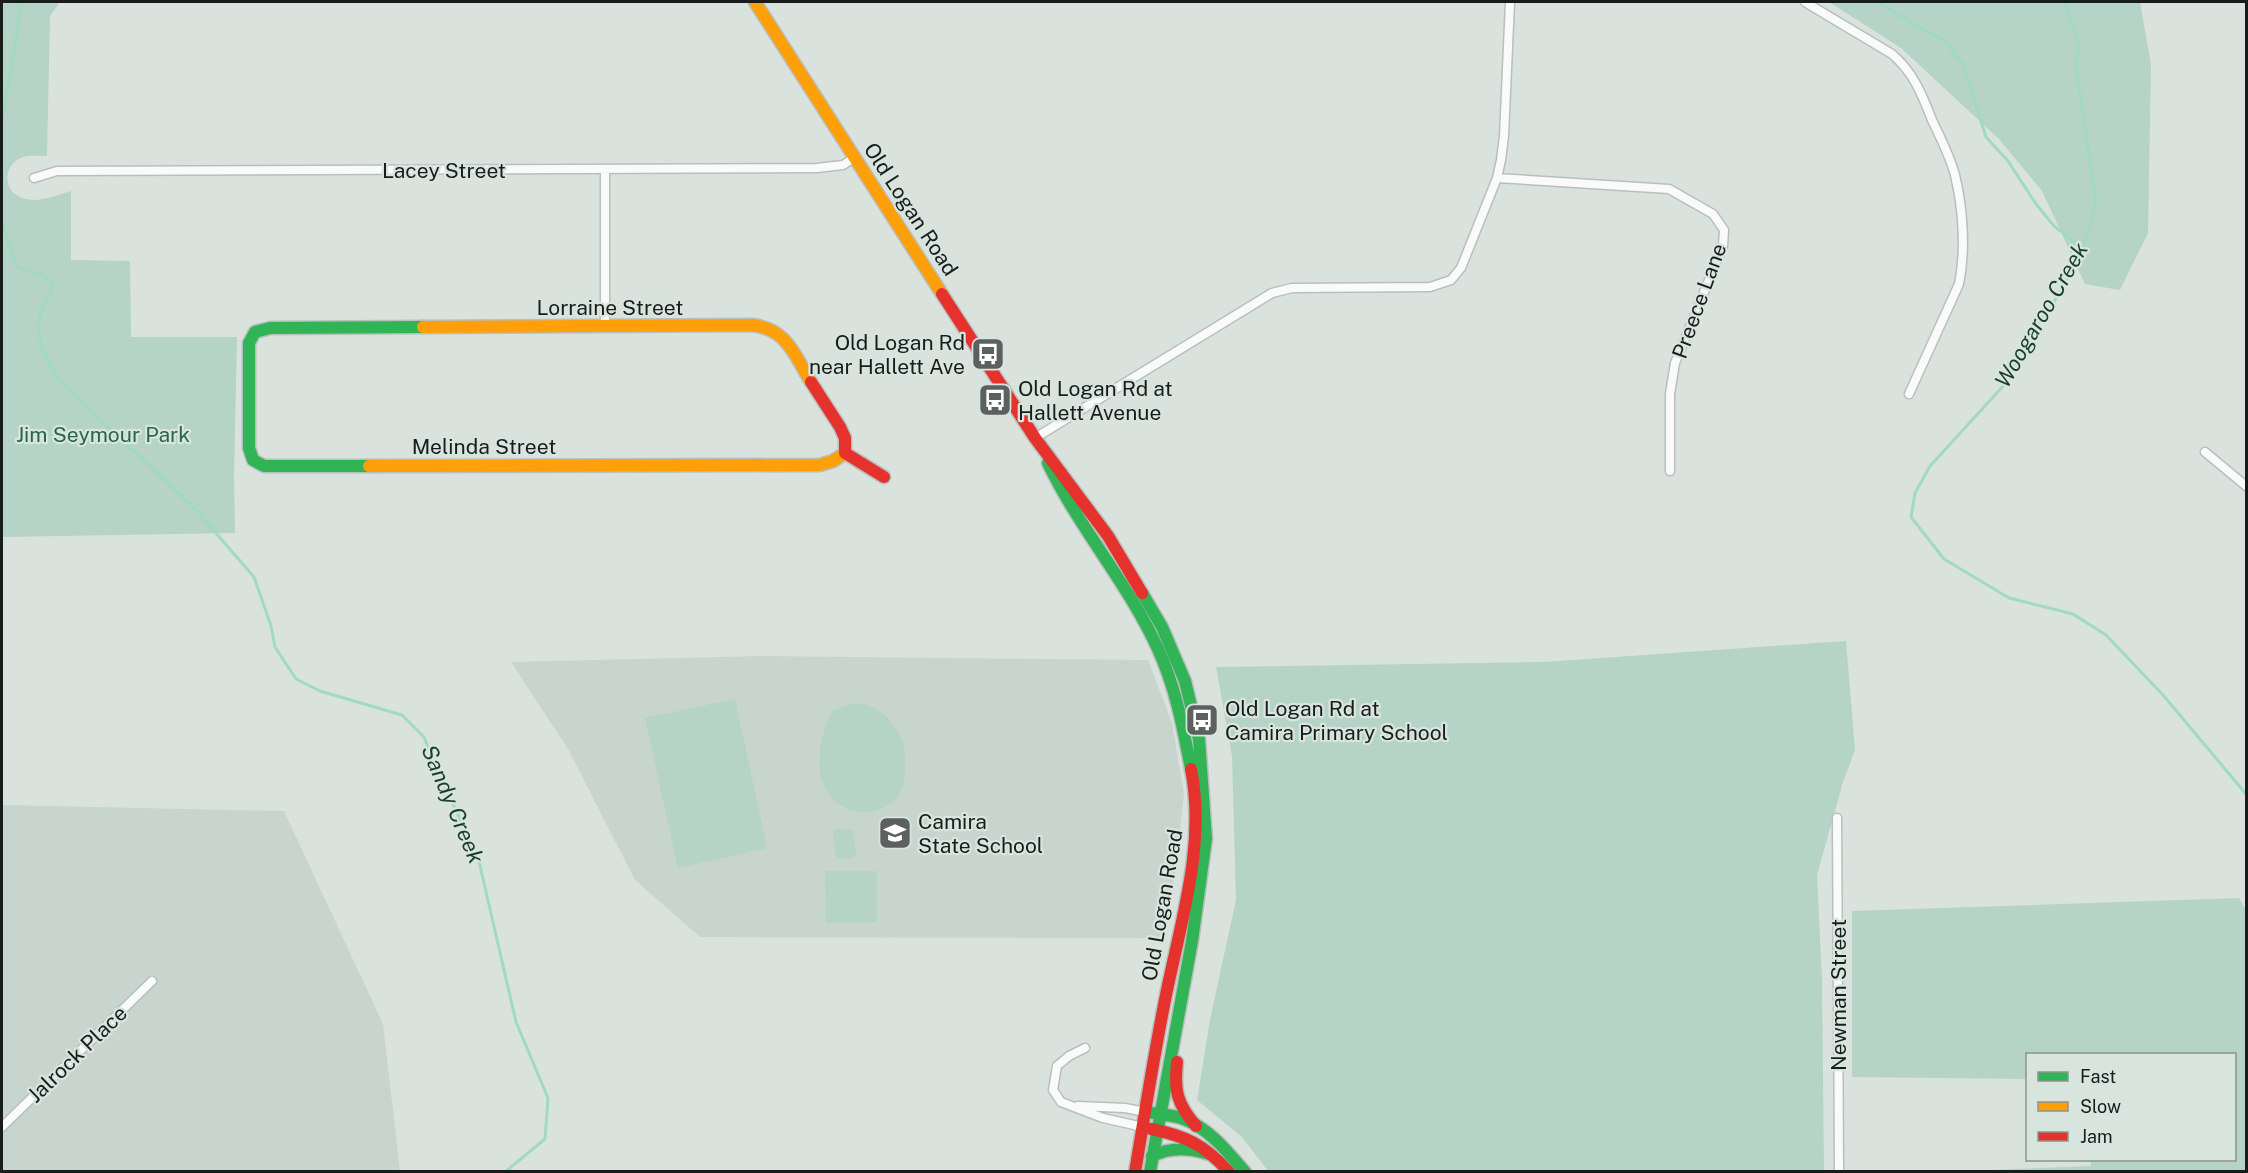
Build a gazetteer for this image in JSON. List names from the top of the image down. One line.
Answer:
{"streets":{"main road":["Old Logan Road","Lorraine Street","Melinda Street"],"street":["Lacey Street","Preece Lane","Newman Street","Jalrock Place"]},"crossings":[["Lacey Street","Old Logan Road"],["Lorraine Street","Melinda Street"]],"water":["Woogaroo Creek","Sandy Creek"],"parks":["Jim Seymour Park"],"places":{"bus stop":["Old Logan Rd near Hallett Ave","Old Logan Rd at Hallett Avenue","Old Logan Rd at Camira Primary School"],"school or university":["Camira State School"]},"legend":["Fast","Slow","Jam"]}
